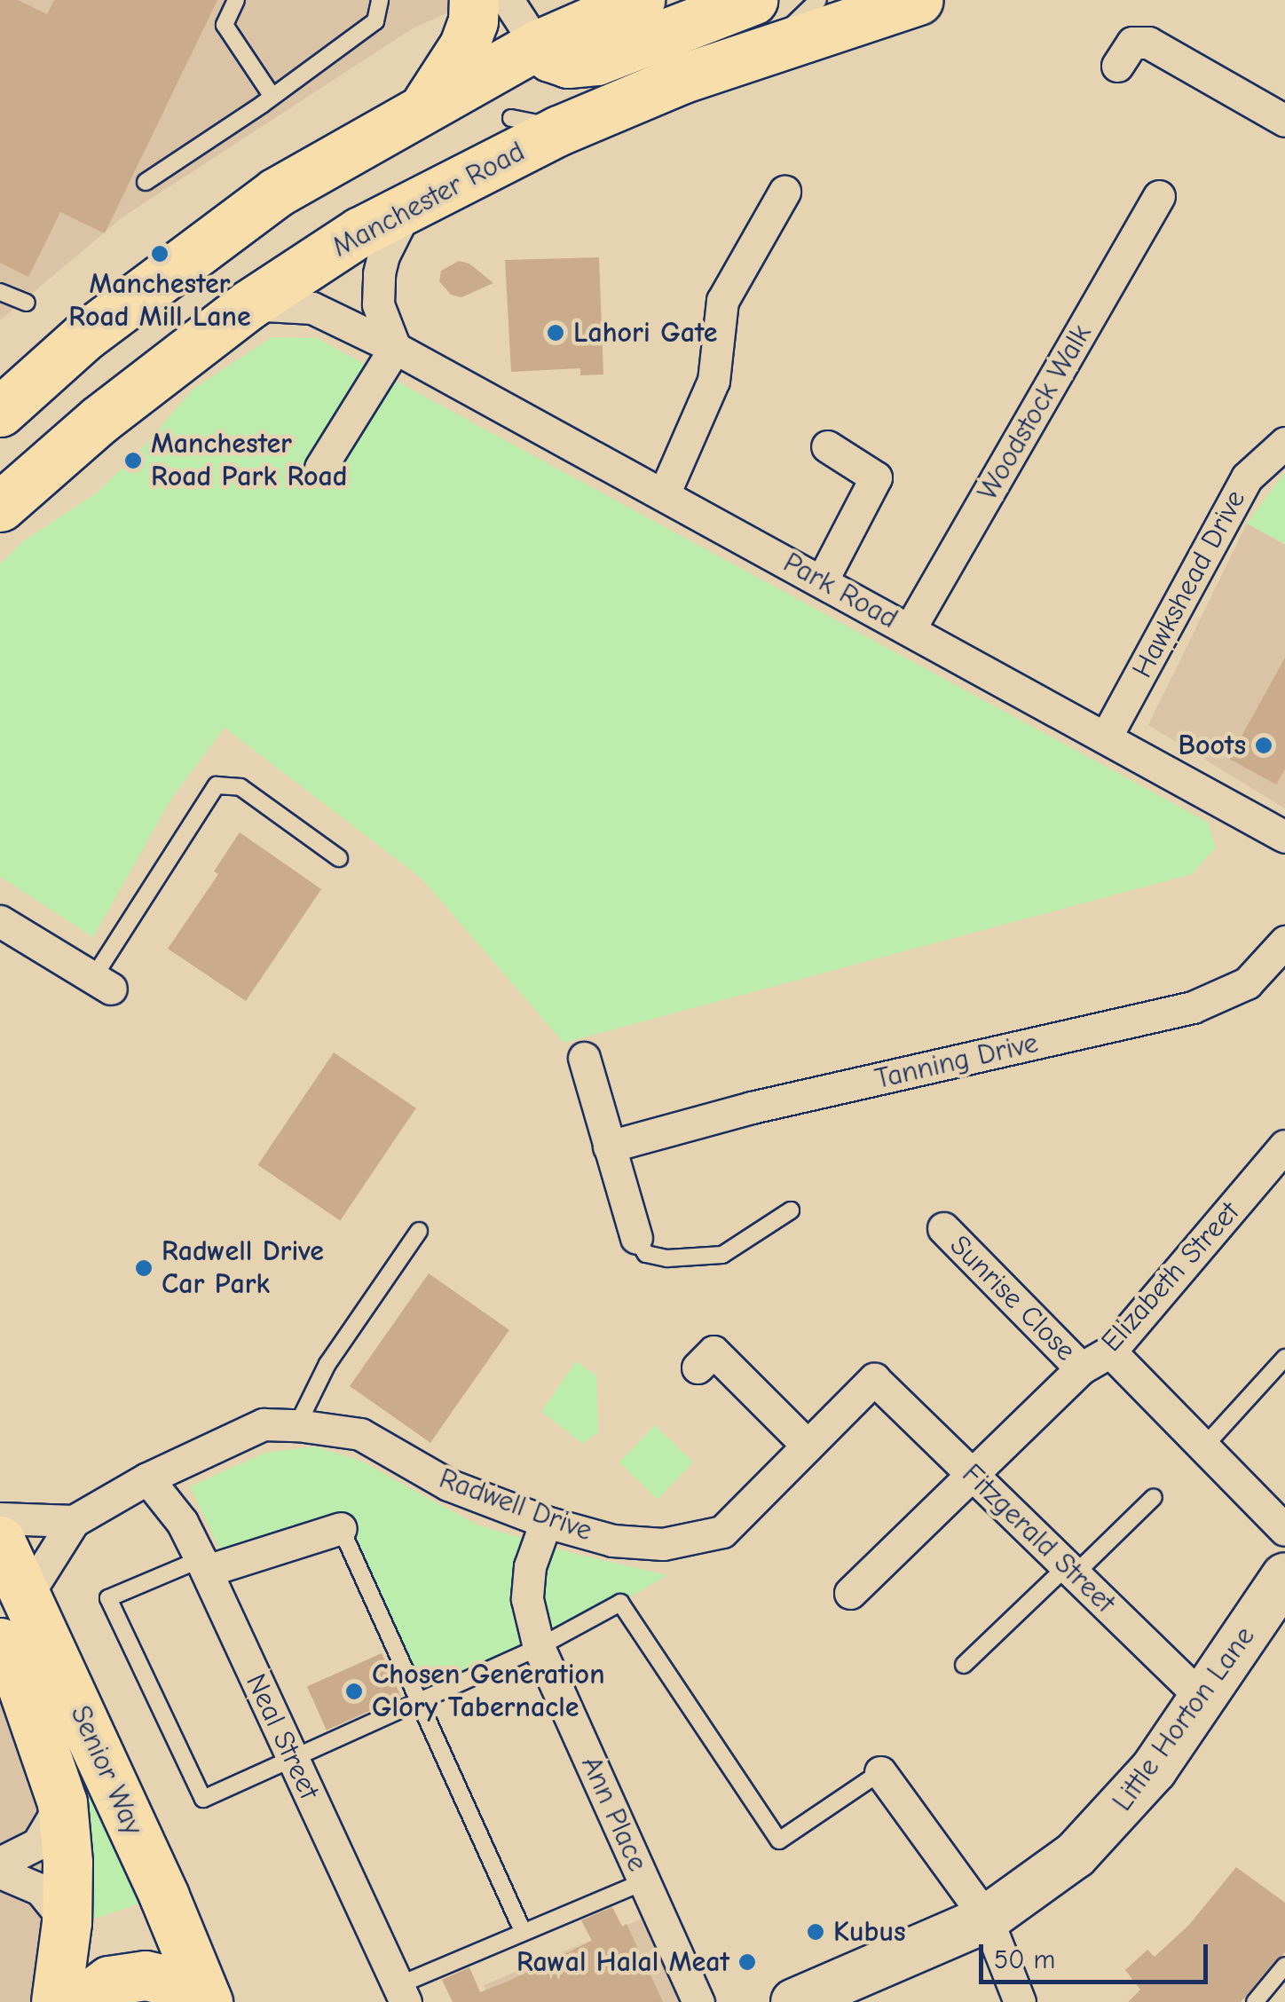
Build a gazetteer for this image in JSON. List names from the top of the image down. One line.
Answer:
{"streets":{"main road":["Manchester Road","Senior Way"],"street":["Woodstock Walk","Hawkshead Drive","Park Road","Tanning Drive","Elizabeth Street","Sunrise Close","Radwell Drive","Fitzgerald Street","Little Horton Lane","Neal Street","Ann Place"]},"crossings":[["Manchester Road","Park Road"],["Woodstock Walk","Park Road"],["Hawkshead Drive","Park Road"],["Elizabeth Street","Sunrise Close"],["Elizabeth Street","Fitzgerald Street"],["Radwell Drive","Fitzgerald Street"],["Radwell Drive","Neal Street"],["Radwell Drive","Senior Way"],["Radwell Drive","Ann Place"],["Fitzgerald Street","Little Horton Lane"]],"places":["Manchester Road Mill Lane","Lahori Gate","Manchester Road Park Road","Boots","Radwell Drive Car Park","Chosen Generation Glory Tabernacle","Kubus","Rawal Halal Meat"],"scale_bar":"50 m"}
